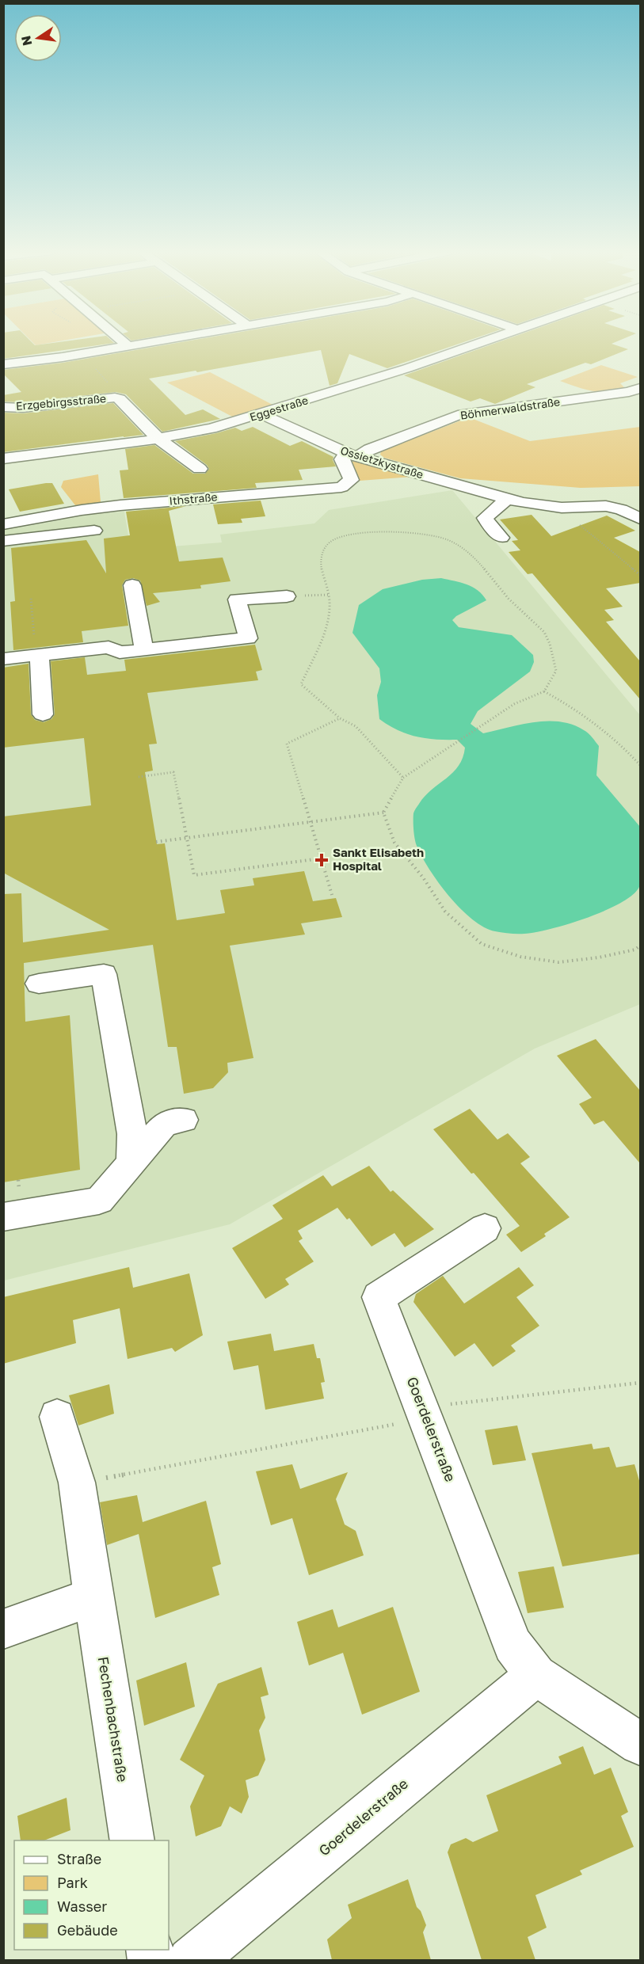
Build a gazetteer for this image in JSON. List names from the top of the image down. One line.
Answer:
{"streets":{"street":["Erzgebirgsstraße","Eggestraße","Böhmerwaldstraße","Ossietzkystraße","Ithstraße","Goerdelerstraße","Fechenbachstraße"]},"crossings":[["Erzgebirgsstraße","Eggestraße"],["Eggestraße","Ossietzkystraße"],["Böhmerwaldstraße","Ossietzkystraße"],["Böhmerwaldstraße","Ithstraße"],["Ossietzkystraße","Ithstraße"]],"places":{"health":["Sankt Elisabeth Hospital"]},"legend":["Straße","Park","Wasser","Gebäude"],"north":"left"}
